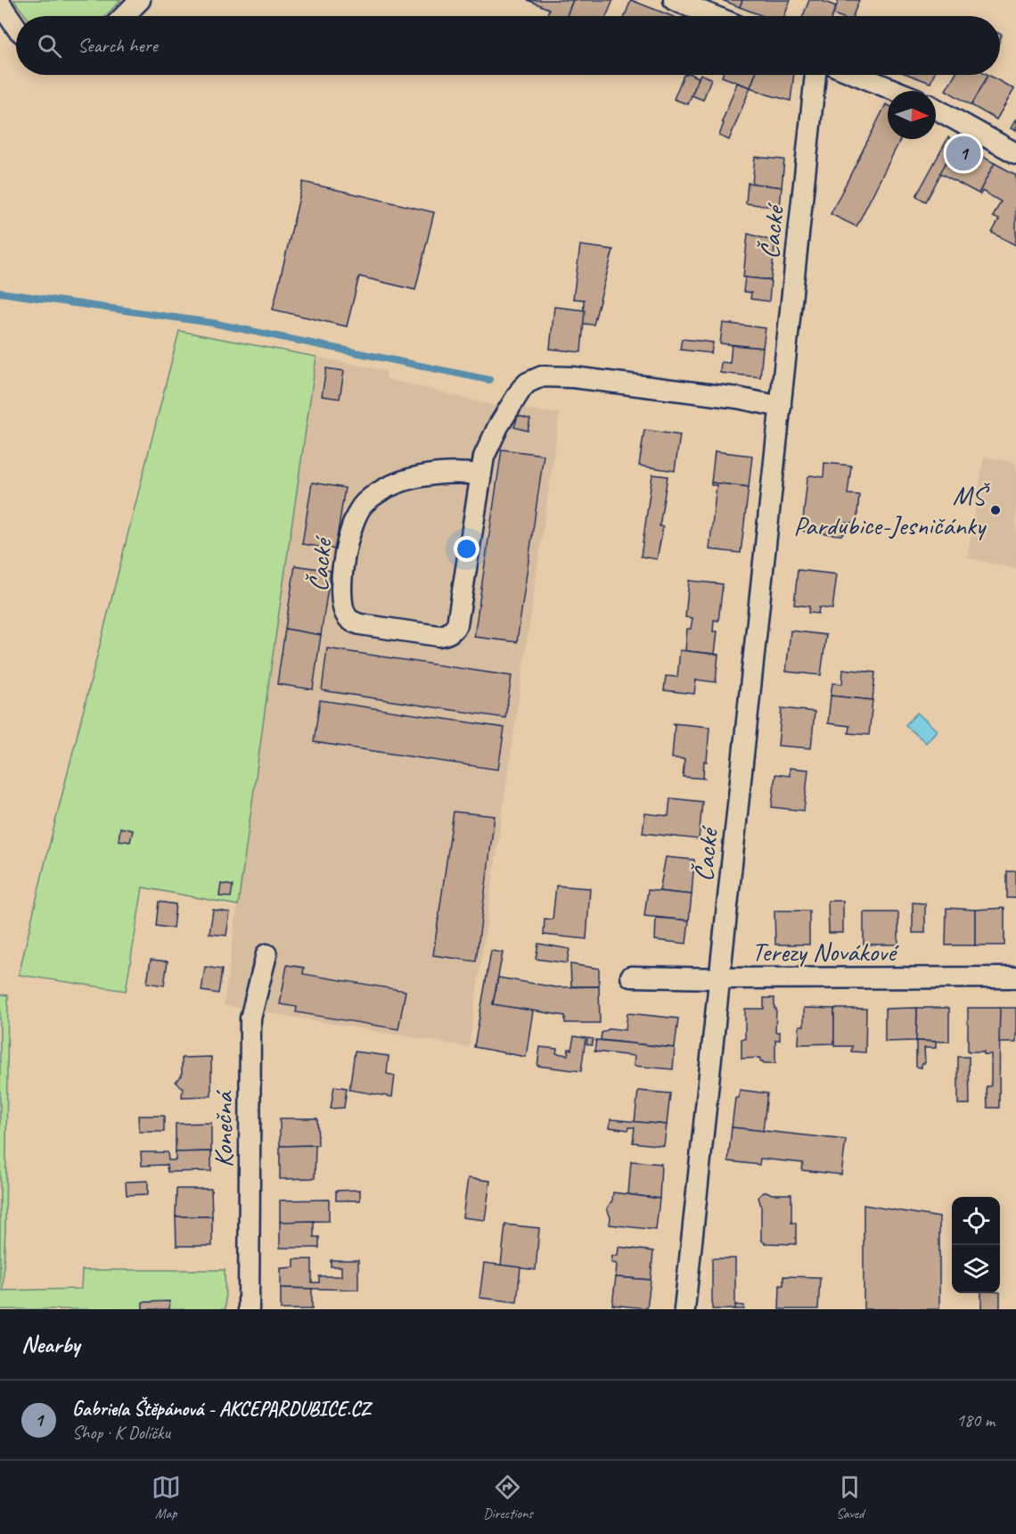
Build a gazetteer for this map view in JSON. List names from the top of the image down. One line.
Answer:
{"streets":{"street":["Čacké","Terezy Novákové","Konečná"]},"crossings":[["Čacké","Terezy Novákové"]],"places":["MŠ Pardubice-Jesničánky"],"north":"right","page":{"search":"Search here","pins":"1","heading":"Nearby","list":[{"mark":"1","name":"Gabriela Štěpánová - AKCEPARDUBICE.CZ","note":"Shop · K Dolíčku","value":"180 m"}],"nav":["Map","Directions","Saved"]}}
